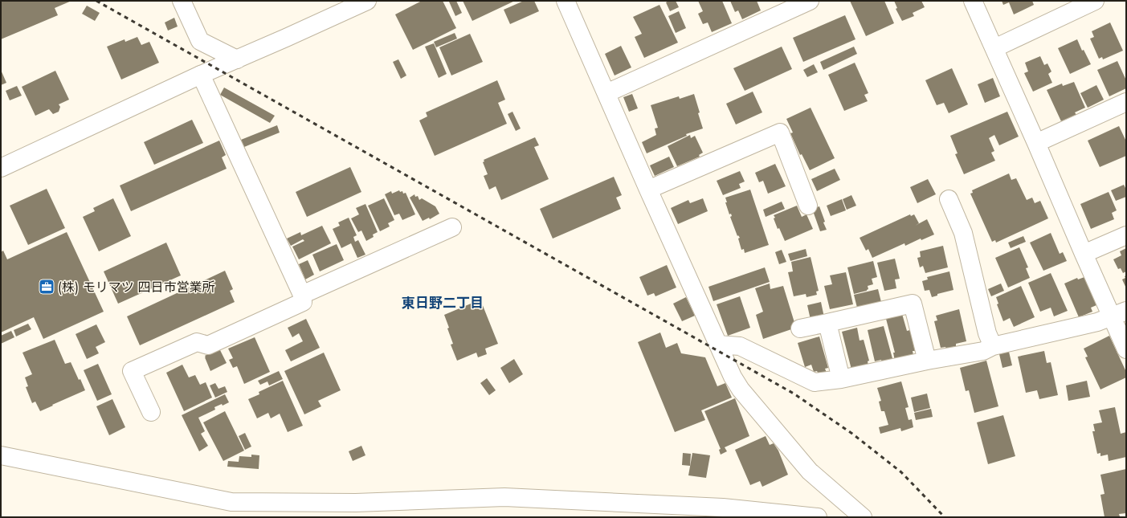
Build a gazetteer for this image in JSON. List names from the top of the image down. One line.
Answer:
{"districts":["東日野二丁目"],"places":{"office":["(株) モリマツ 四日市営業所"]}}
